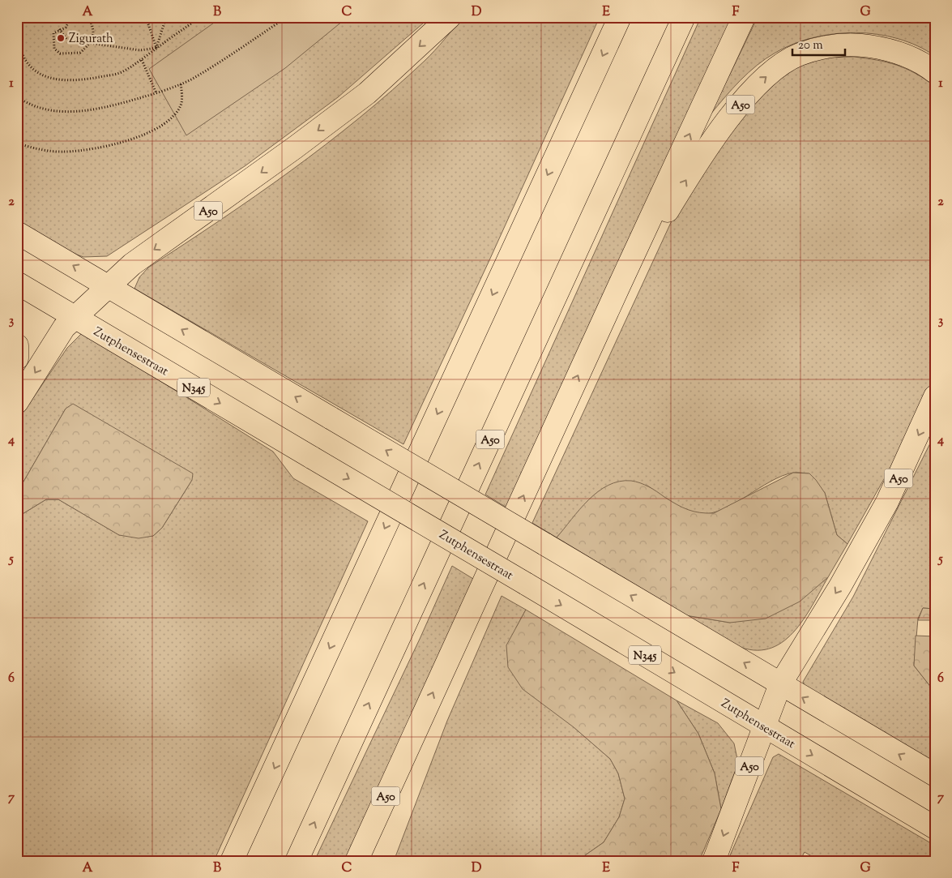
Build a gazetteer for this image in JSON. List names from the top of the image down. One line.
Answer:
{"streets":{"main road":["A50","Zutphensestraat","N345"]},"crossings":[["A50","Zutphensestraat"]],"places":["Zigurath"],"scale_bar":"20 m","grid":{"columns":["A","B","C","D","E","F","G"],"rows":["1","2","3","4","5","6","7"]}}
